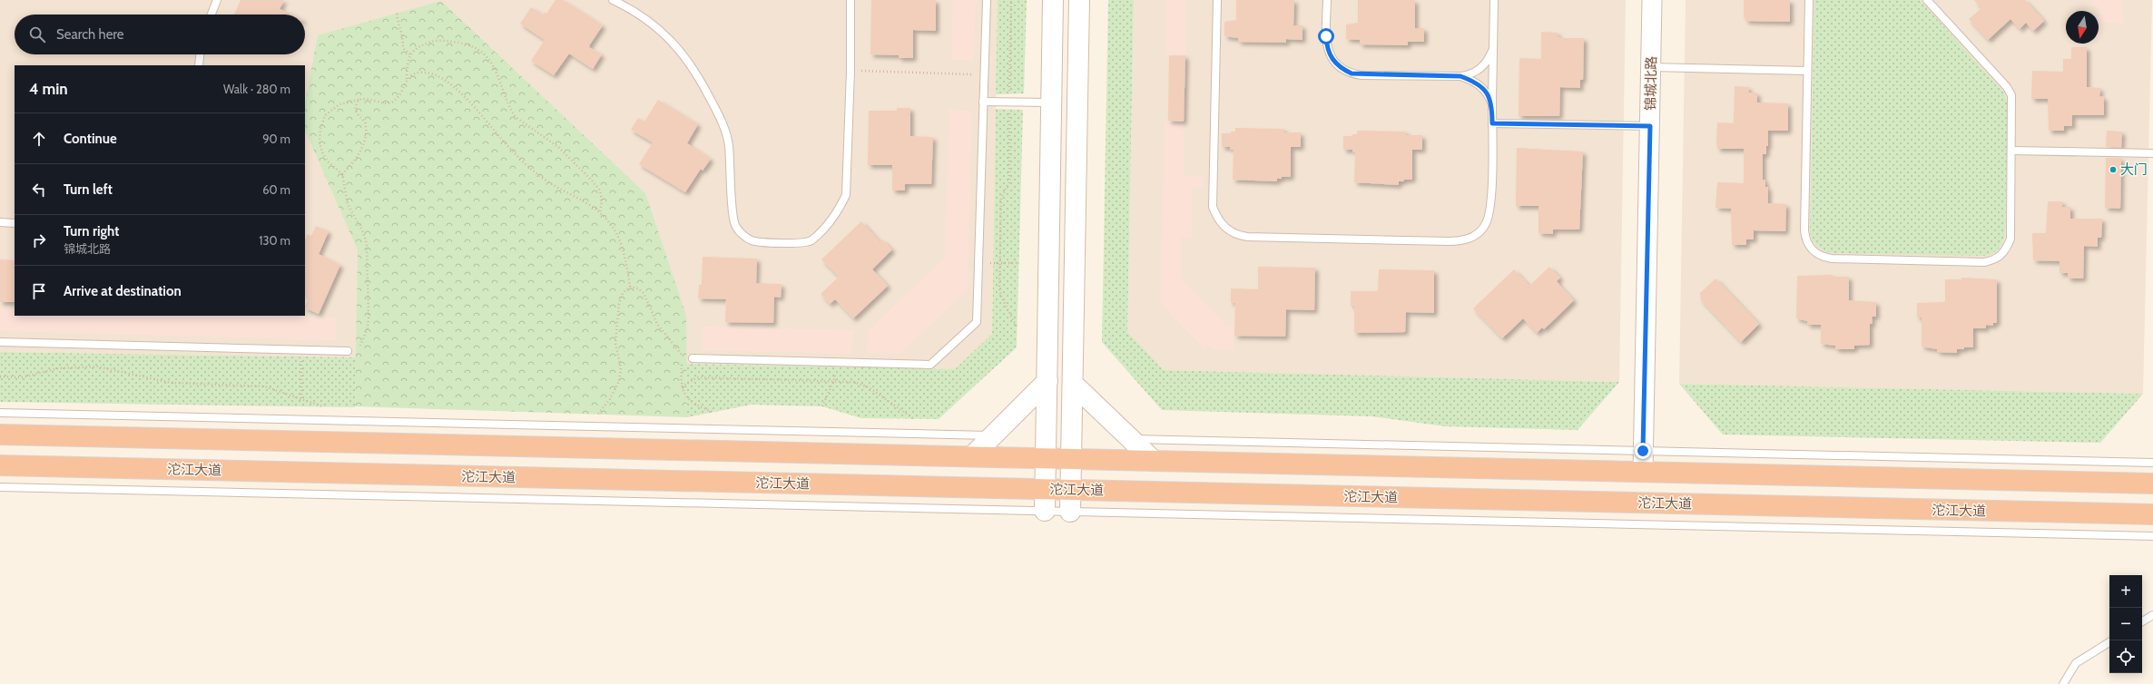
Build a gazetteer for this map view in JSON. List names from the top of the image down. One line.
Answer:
{"streets":{"highway":["沱江大道"],"street":["锦城北路"]},"places":["大门"],"north":"bottom","page":{"search":"Search here","heading":["4 min","Walk · 280 m"],"list":[["Continue","90 m"],["Turn left","60 m"],["Turn right","锦城北路","130 m"],"Arrive at destination"],"map_buttons":["+","−"]}}
